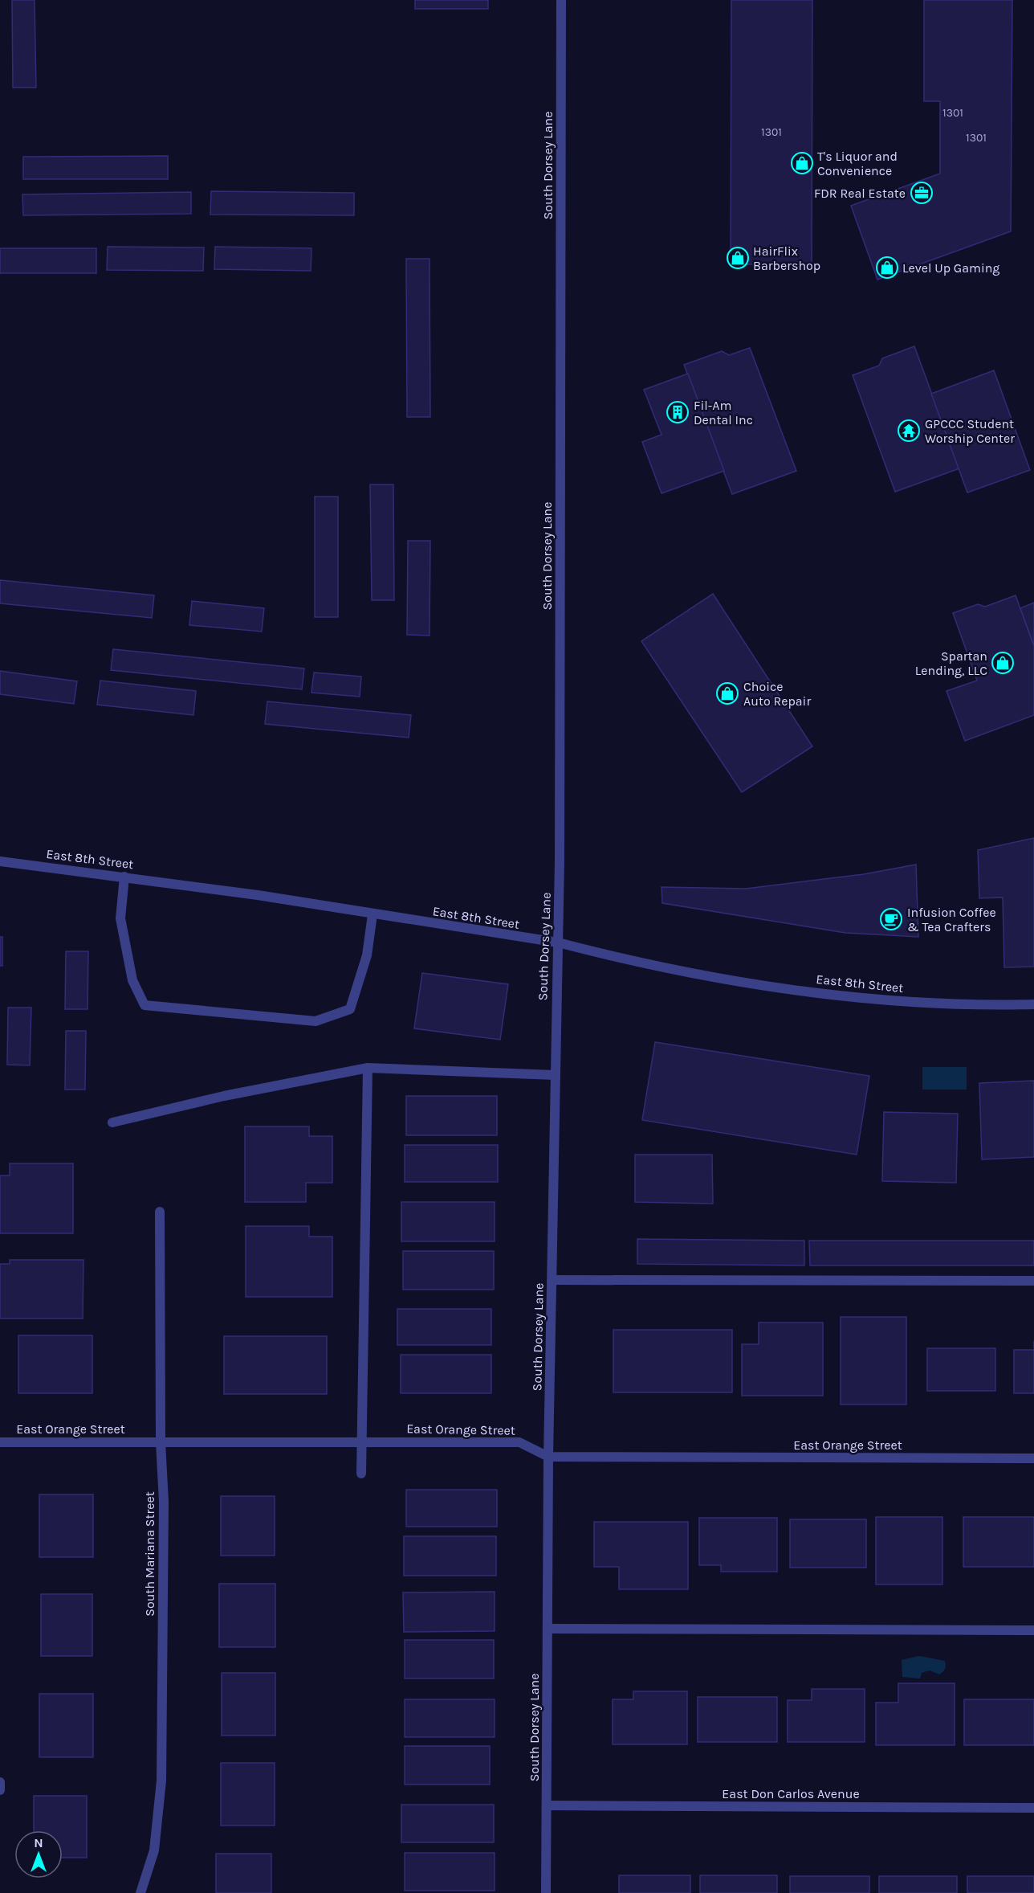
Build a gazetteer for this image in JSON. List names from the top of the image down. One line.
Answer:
{"streets":{"street":["South Dorsey Lane","East 8th Street","East Orange Street","South Mariana Street","East Don Carlos Avenue"]},"crossings":[["South Dorsey Lane","East 8th Street"],["South Dorsey Lane","East Orange Street"],["South Dorsey Lane","East Don Carlos Avenue"],["East Orange Street","South Mariana Street"]],"places":{"shop":["T's Liquor and Convenience","HairFlix Barbershop","Level Up Gaming","Spartan Lending, LLC","Choice Auto Repair"],"office":["FDR Real Estate"],"building":["Fil-Am Dental Inc"],"temple":["GPCCC Student Worship Center"],"cafe":["Infusion Coffee & Tea Crafters"]},"house_numbers":["1301","1301","1301"],"north":"top"}
